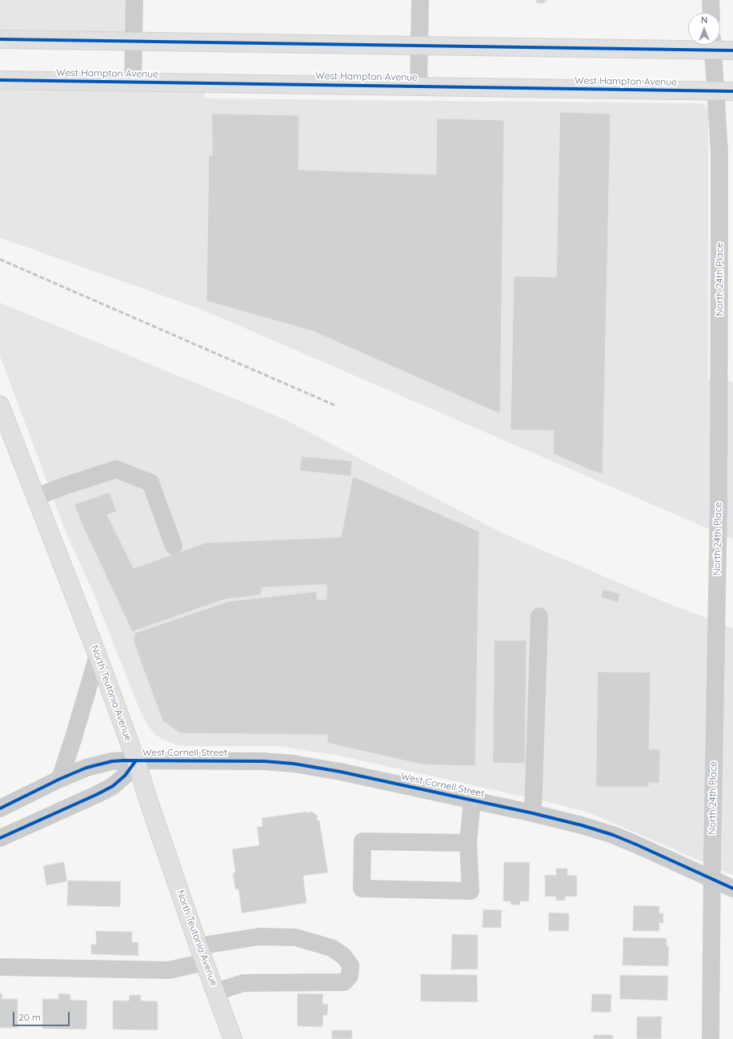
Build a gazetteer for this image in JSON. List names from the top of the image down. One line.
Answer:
{"streets":{"main road":["West Hampton Avenue","North Teutonia Avenue"],"street":["North 24th Place","West Cornell Street"]},"crossings":[["West Hampton Avenue","North 24th Place"],["North 24th Place","West Cornell Street"],["North Teutonia Avenue","West Cornell Street"]],"scale_bar":"20 m","north":"top"}
